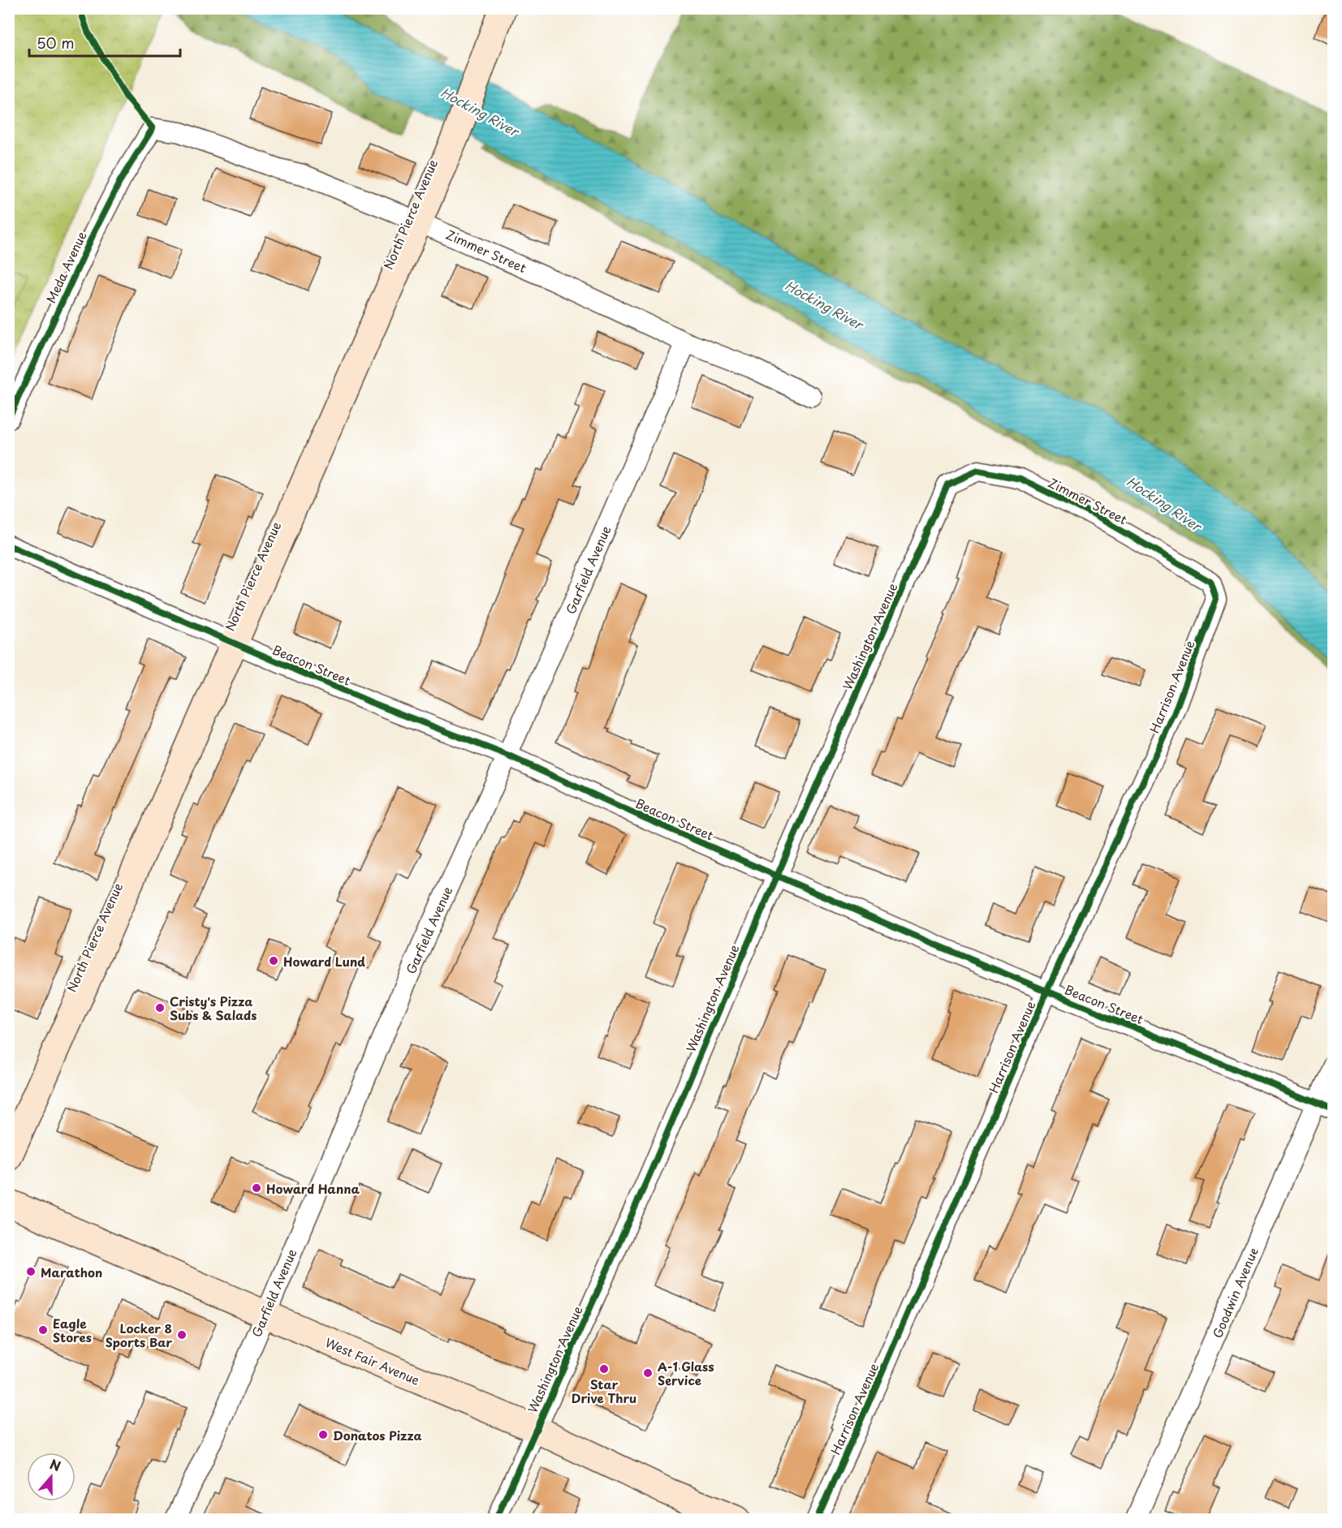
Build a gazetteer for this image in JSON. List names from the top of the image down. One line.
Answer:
{"streets":{"street":["North Pierce Avenue","Zimmer Street","Meda Avenue","Garfield Avenue","Washington Avenue","Beacon Street","Harrison Avenue","Goodwin Avenue","West Fair Avenue"]},"crossings":[["North Pierce Avenue","Zimmer Street"],["North Pierce Avenue","Beacon Street"],["Zimmer Street","Meda Avenue"],["Zimmer Street","Garfield Avenue"],["Zimmer Street","Washington Avenue"],["Zimmer Street","Harrison Avenue"],["Garfield Avenue","Beacon Street"],["Garfield Avenue","West Fair Avenue"],["Washington Avenue","Beacon Street"],["Washington Avenue","West Fair Avenue"],["Beacon Street","Harrison Avenue"],["Beacon Street","Goodwin Avenue"]],"water":["Hocking River"],"places":["Howard Lund","Cristy's Pizza Subs & Salads","Howard Hanna","Marathon","Eagle Stores","Locker 8 Sports Bar","Star Drive Thru","A-1 Glass Service","Donatos Pizza"],"scale_bar":"50 m","north":"top"}
